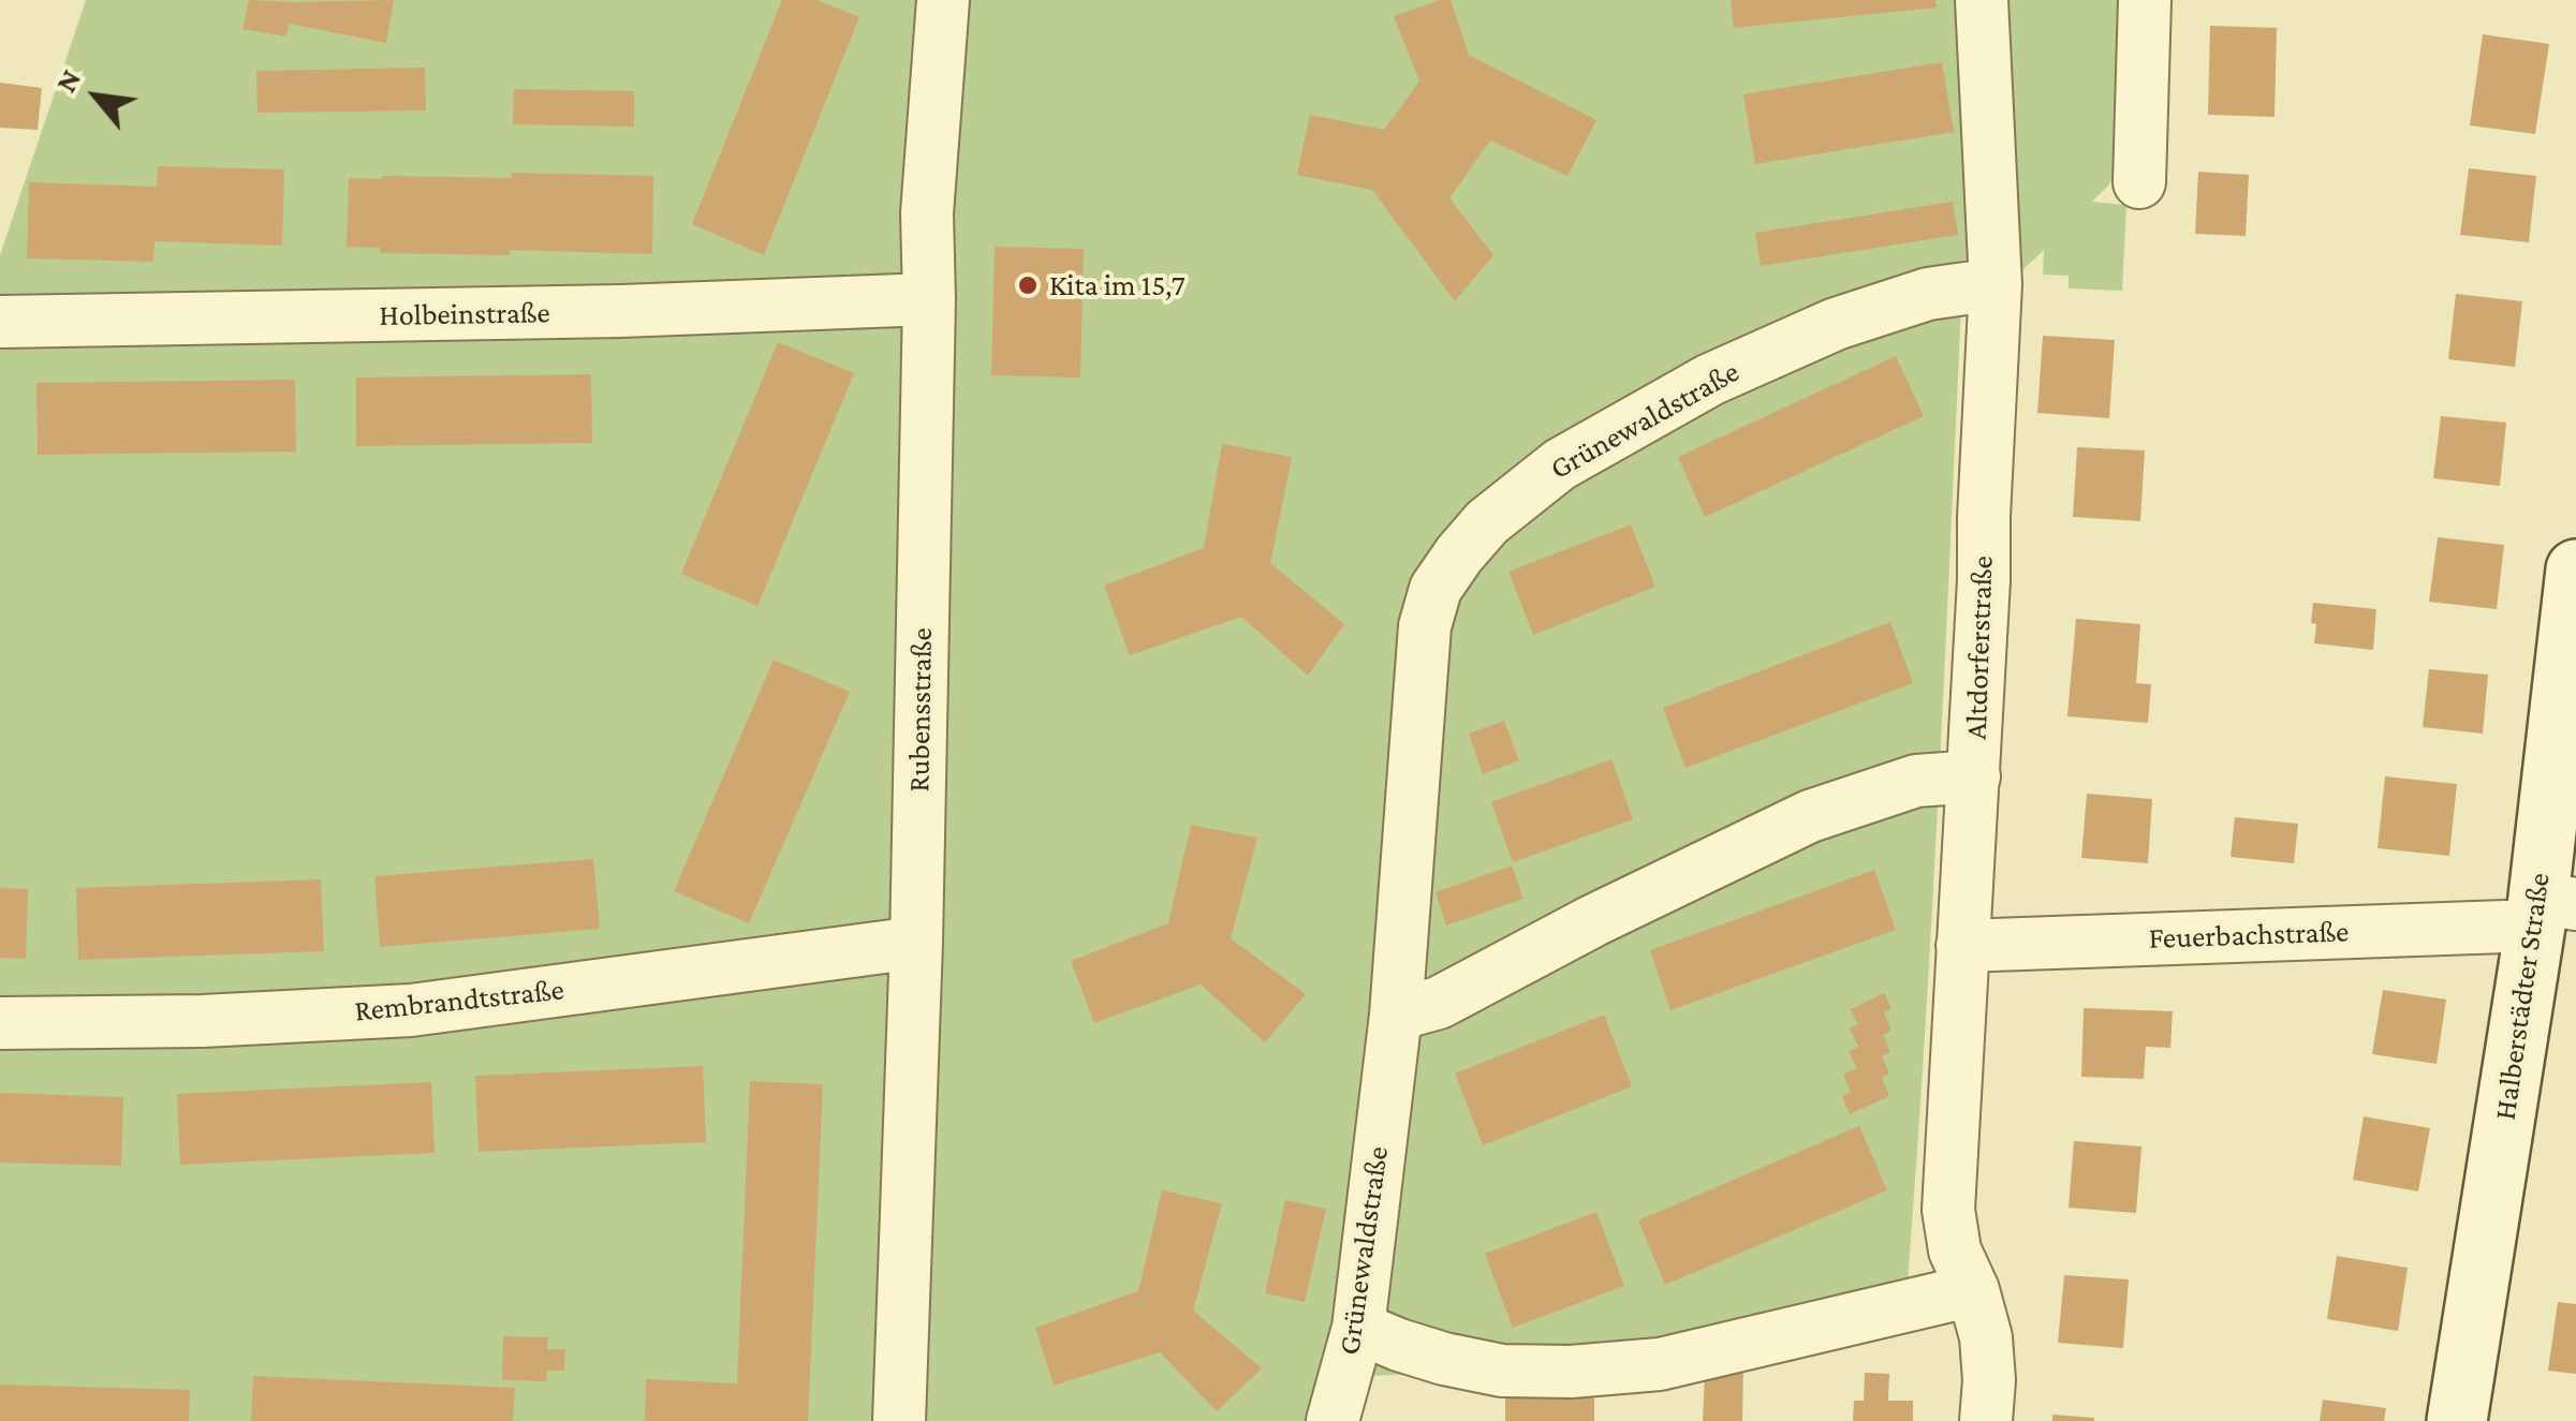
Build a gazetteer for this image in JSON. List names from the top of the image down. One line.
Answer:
{"streets":{"main road":["Halberstädter Straße"],"street":["Holbeinstraße","Grünewaldstraße","Altdorferstraße","Rubensstraße","Feuerbachstraße","Rembrandtstraße"]},"crossings":[["Holbeinstraße","Rubensstraße"],["Grünewaldstraße","Altdorferstraße"],["Altdorferstraße","Feuerbachstraße"],["Rubensstraße","Rembrandtstraße"],["Feuerbachstraße","Halberstädter Straße"]],"places":["Kita im 15,7"],"north":"top left"}
